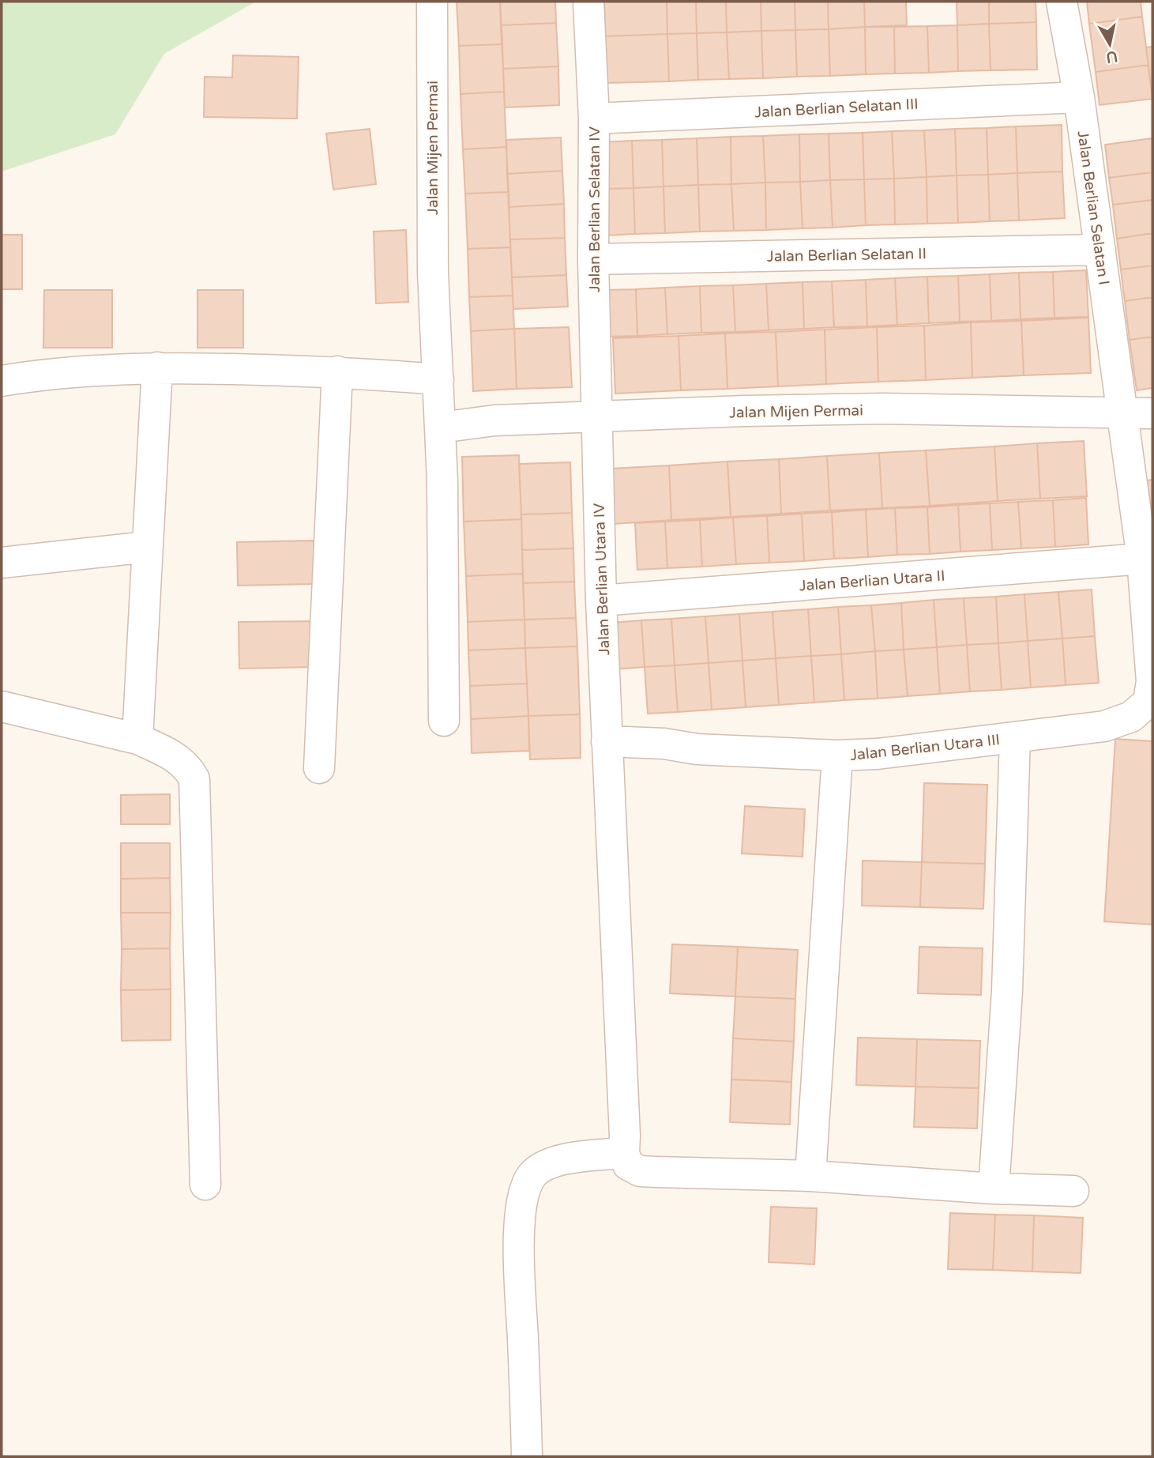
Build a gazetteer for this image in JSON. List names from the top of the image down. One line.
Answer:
{"streets":{"street":["Jalan Berlian Selatan III","Jalan Mijen Permai","Jalan Berlian Selatan I","Jalan Berlian Selatan IV","Jalan Berlian Selatan II","Jalan Berlian Utara IV","Jalan Berlian Utara II","Jalan Berlian Utara III"]},"crossings":[["Jalan Berlian Selatan III","Jalan Berlian Selatan I"],["Jalan Berlian Selatan III","Jalan Berlian Selatan IV"],["Jalan Mijen Permai","Jalan Berlian Selatan I"],["Jalan Mijen Permai","Jalan Berlian Selatan IV"],["Jalan Mijen Permai","Jalan Berlian Utara IV"],["Jalan Berlian Selatan I","Jalan Berlian Selatan II"],["Jalan Berlian Selatan I","Jalan Berlian Utara II"],["Jalan Berlian Selatan I","Jalan Berlian Utara III"],["Jalan Berlian Selatan IV","Jalan Berlian Selatan II"],["Jalan Berlian Selatan IV","Jalan Berlian Utara IV"],["Jalan Berlian Utara IV","Jalan Berlian Utara II"],["Jalan Berlian Utara IV","Jalan Berlian Utara III"]],"north":"bottom"}
